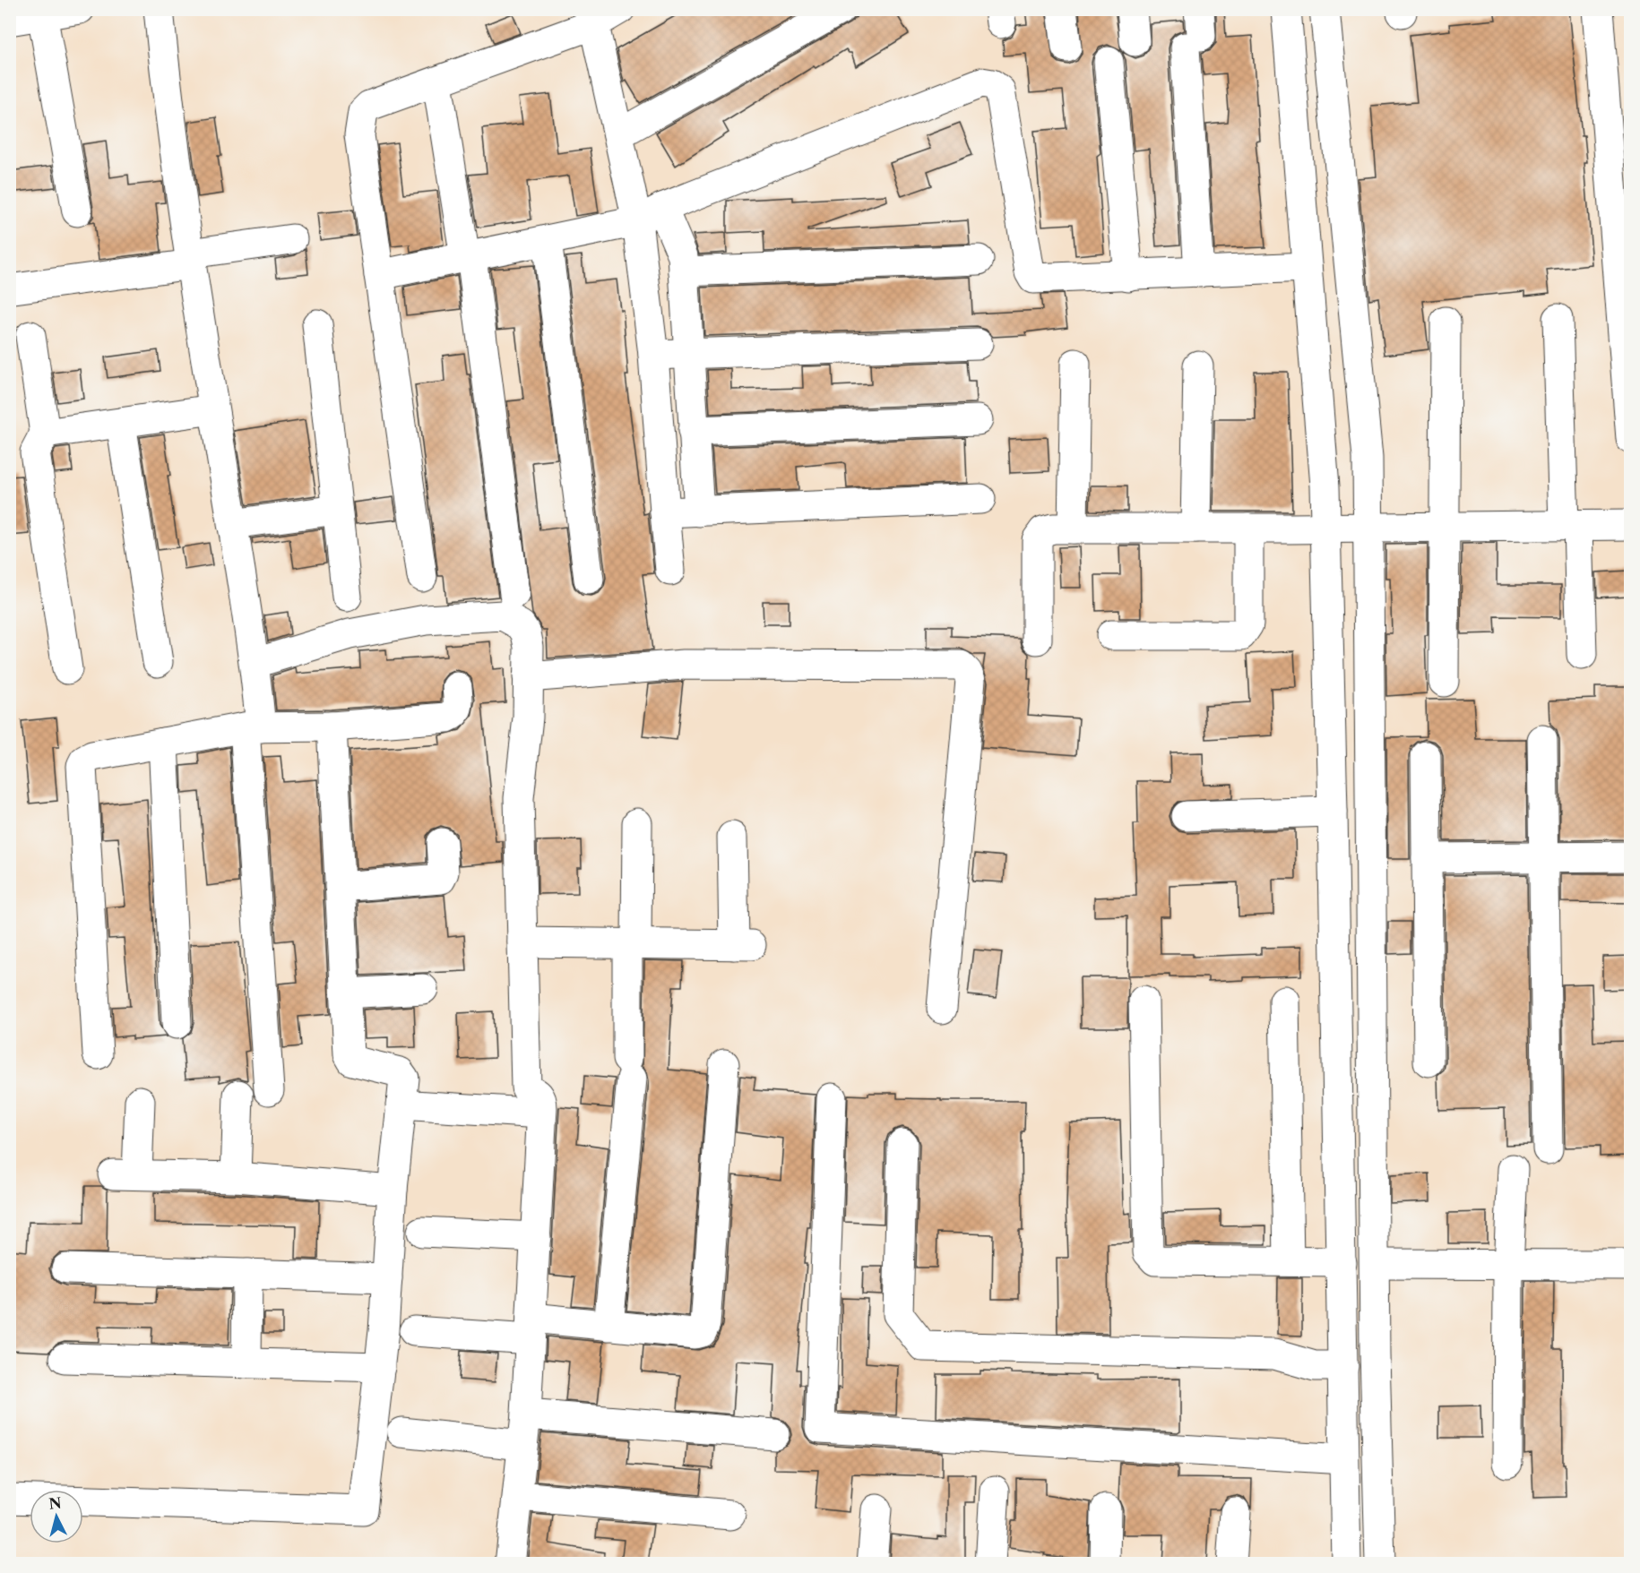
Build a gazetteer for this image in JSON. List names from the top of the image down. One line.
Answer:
{"north":"top"}
